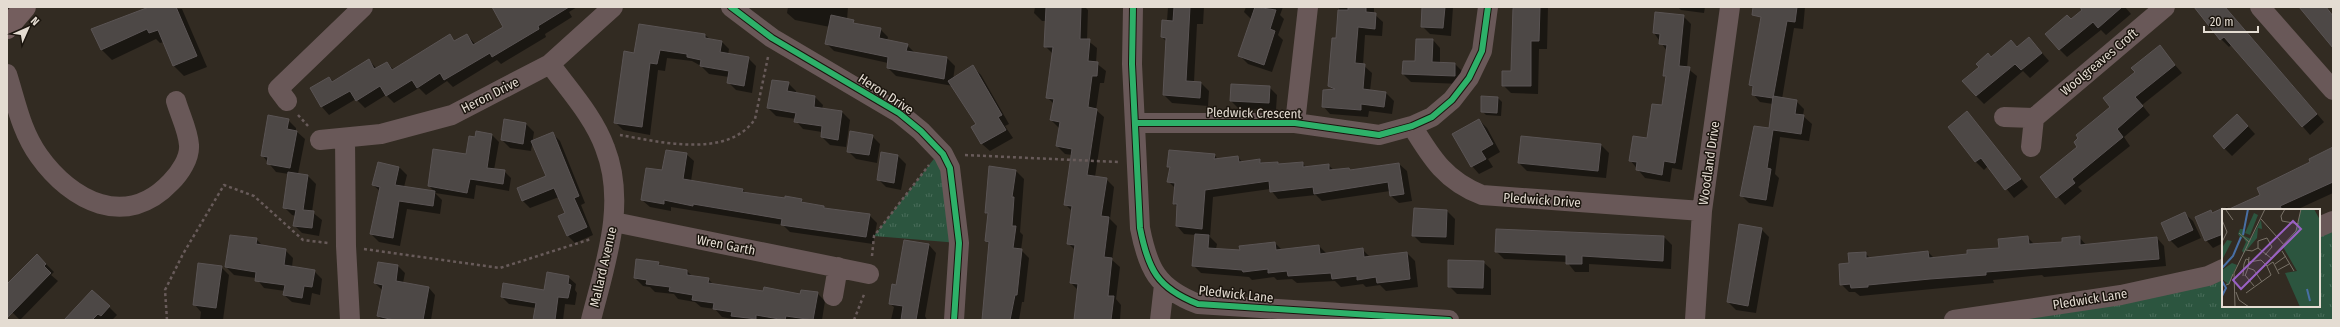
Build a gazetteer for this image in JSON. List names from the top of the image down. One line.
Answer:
{"streets":{"street":["Woolgreaves Croft","Heron Drive","Pledwick Crescent","Woodland Drive","Pledwick Drive","Wren Garth","Mallard Avenue","Pledwick Lane"]},"crossings":[["Heron Drive","Mallard Avenue"],["Pledwick Crescent","Pledwick Drive"],["Pledwick Crescent","Pledwick Lane"],["Woodland Drive","Pledwick Drive"],["Wren Garth","Mallard Avenue"]],"scale_bar":"20 m","north":"top right"}
